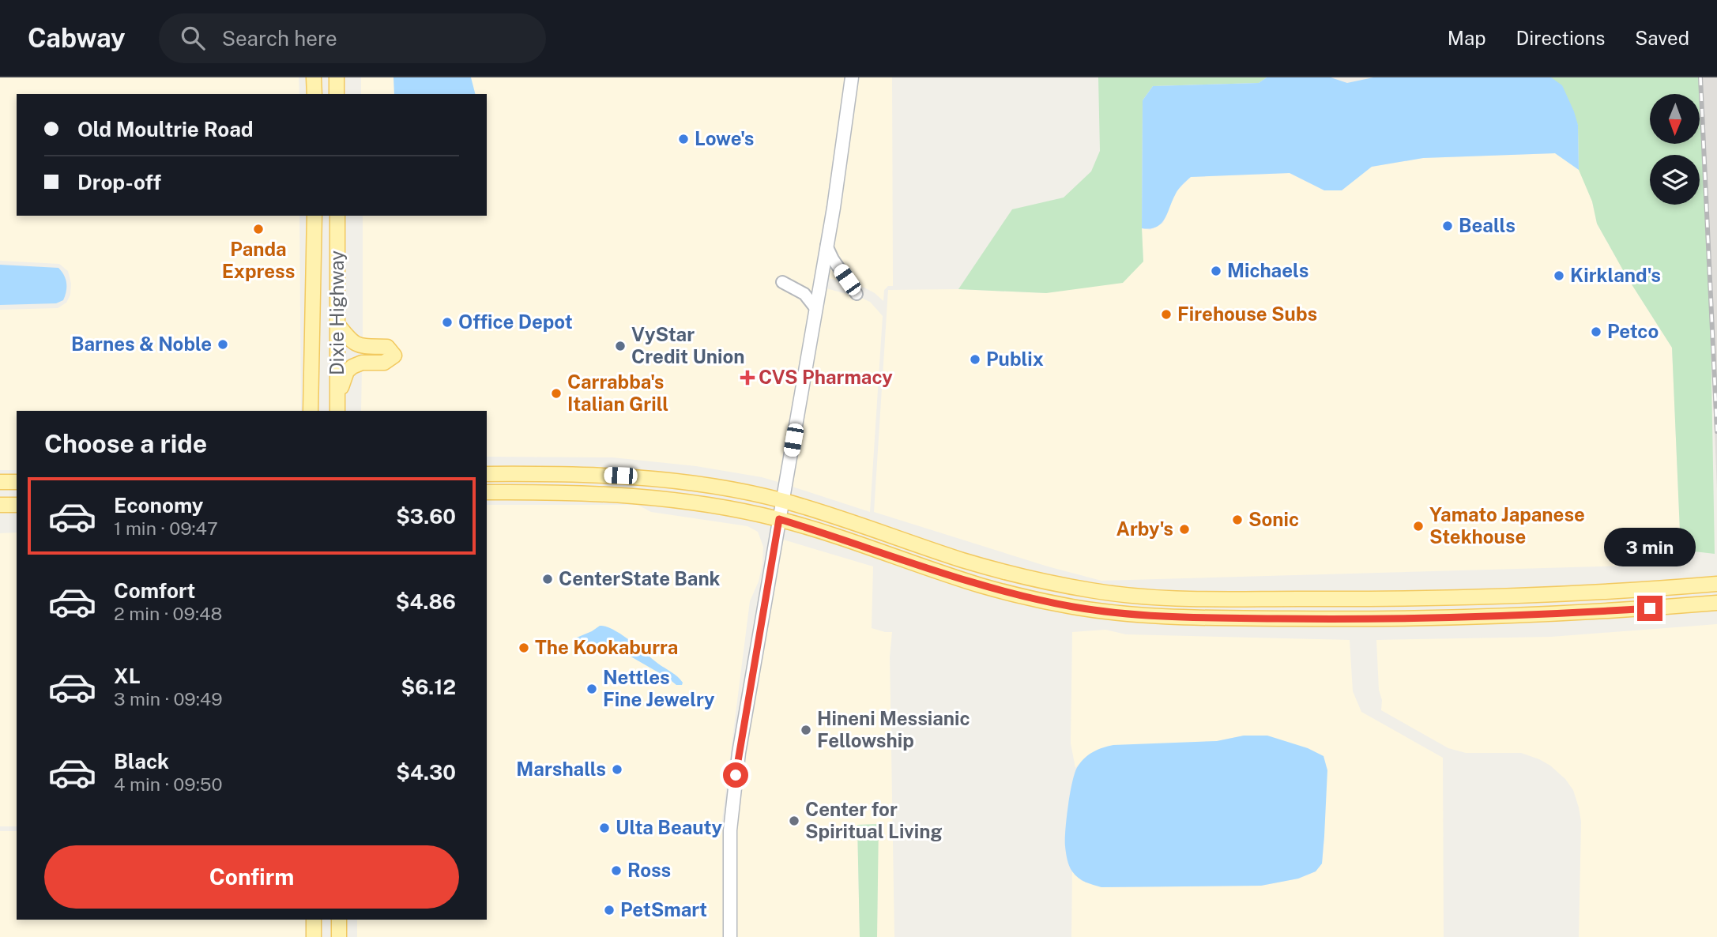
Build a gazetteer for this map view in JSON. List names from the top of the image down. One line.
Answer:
{"streets":{"main road":["Dixie Highway"]},"places":{"other":["Lowe's","Bealls","Panda Express","Michaels","Kirkland's","Firehouse Subs","Office Depot","Petco","Barnes & Noble","VyStar Credit Union","Publix","Carrabba's Italian Grill","Sonic","Yamato Japanese Stekhouse","Arby's","CenterState Bank","The Kookaburra","Nettles Fine Jewelry","Hineni Messianic Fellowship","Marshalls","Center for Spiritual Living","Ulta Beauty","Ross","PetSmart"],"health":["CVS Pharmacy"]},"north":"bottom","page":{"header":"Cabway","search":"Search here","nav":["Map","Directions","Saved"],"banner":["Old Moultrie Road","Drop-off"],"heading":"Choose a ride","list":[{"name":"Economy","note":"1 min · 09:47","value":"$3.60"},{"name":"Comfort","note":"2 min · 09:48","value":"$4.86"},{"name":"XL","note":"3 min · 09:49","value":"$6.12"},{"name":"Black","note":"4 min · 09:50","value":"$4.30"}],"bubble":"3 min","buttons":"Confirm"}}
